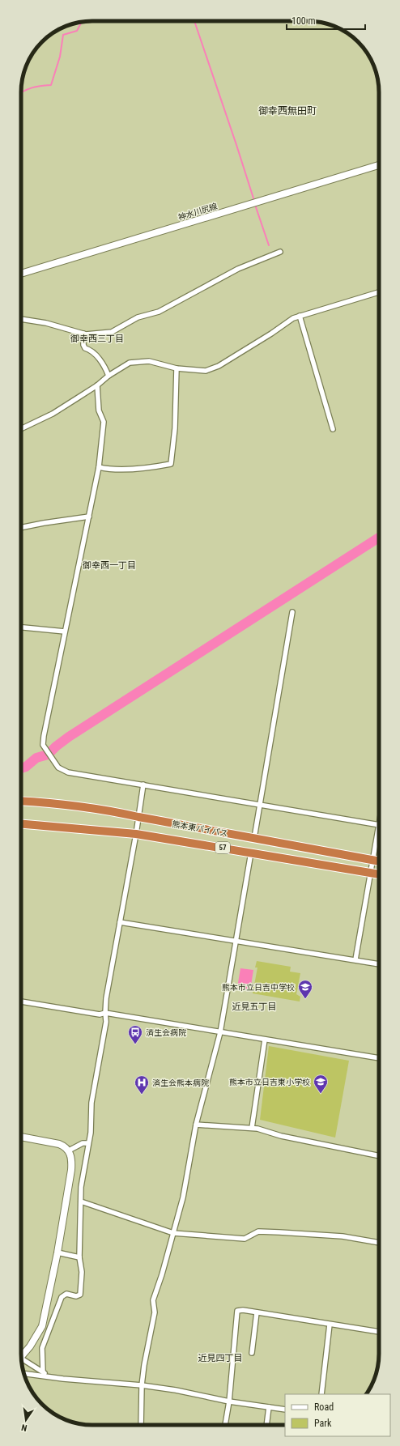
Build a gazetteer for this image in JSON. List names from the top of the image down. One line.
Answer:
{"streets":{"highway":["熊本東バイパス","57"],"main road":["神水川尻線"]},"districts":["御幸西無田町","御幸西三丁目","御幸西一丁目","近見五丁目","近見四丁目"],"places":{"school or university":["熊本市立日吉中学校","熊本市立日吉東小学校"],"bus stop":["済生会病院"],"hospital":["済生会熊本病院"]},"legend":["Road","Park"],"scale_bar":"100 m","north":"bottom"}
